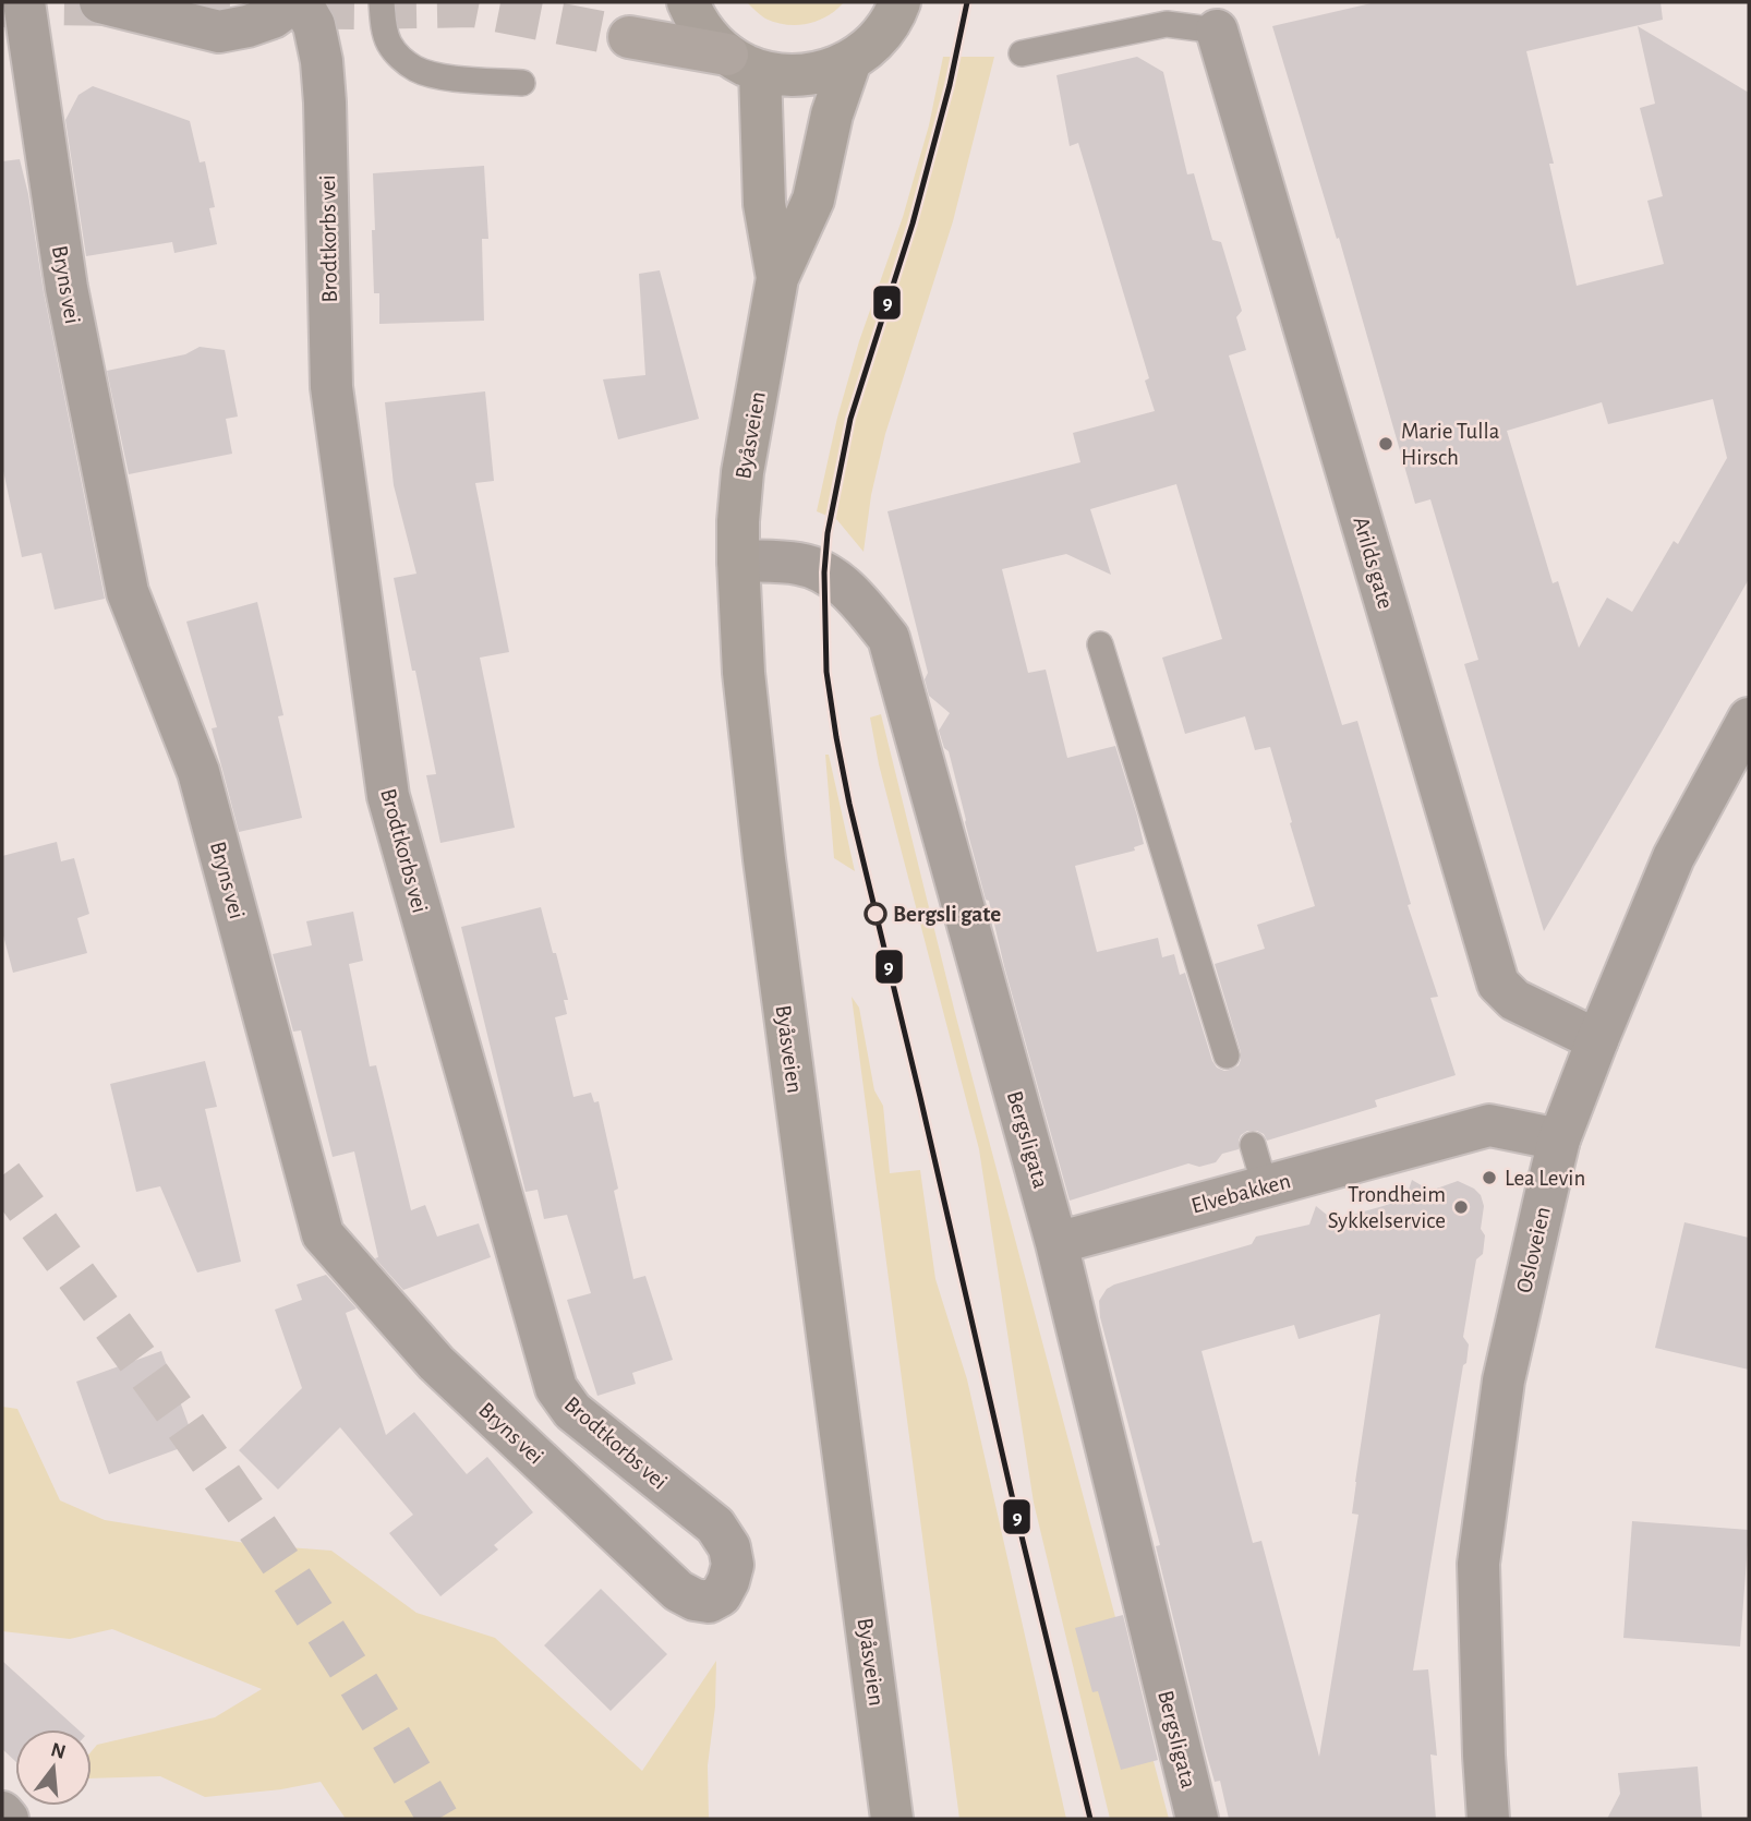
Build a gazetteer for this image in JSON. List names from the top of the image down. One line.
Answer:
{"streets":{"main road":["Byåsveien"],"street":["Brodtkorbs vei","Bryns vei","Arilds gate","Bergsligata","Elvebakken","Osloveien"]},"crossings":[["Brodtkorbs vei","Bryns vei"],["Byåsveien","Bergsligata"],["Arilds gate","Osloveien"],["Bergsligata","Elvebakken"],["Elvebakken","Osloveien"]],"places":["Marie Tulla Hirsch","Bergsli gate","Lea Levin","Trondheim Sykkelservice"],"lines":["transit line 9"],"north":"top"}
